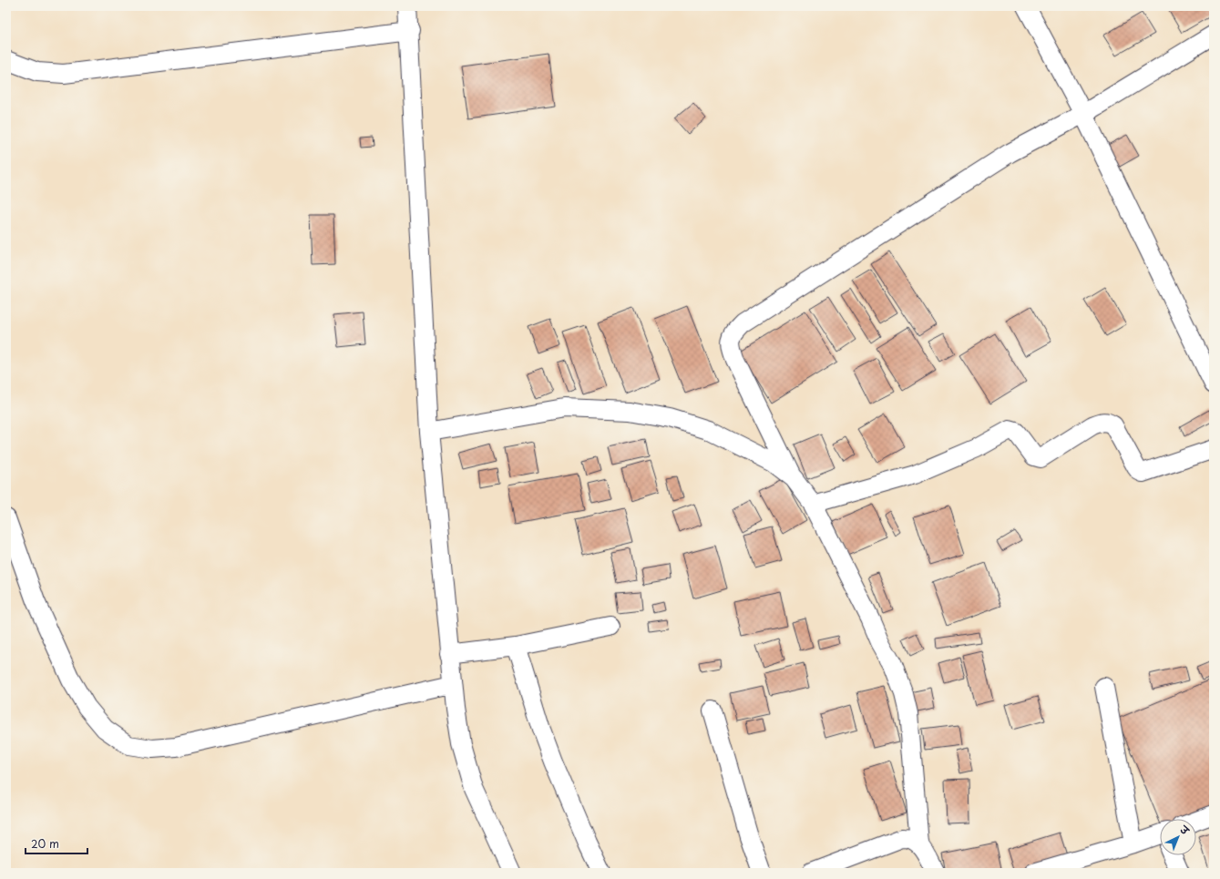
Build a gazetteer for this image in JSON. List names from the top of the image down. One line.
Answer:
{"scale_bar":"20 m","north":"top right"}
